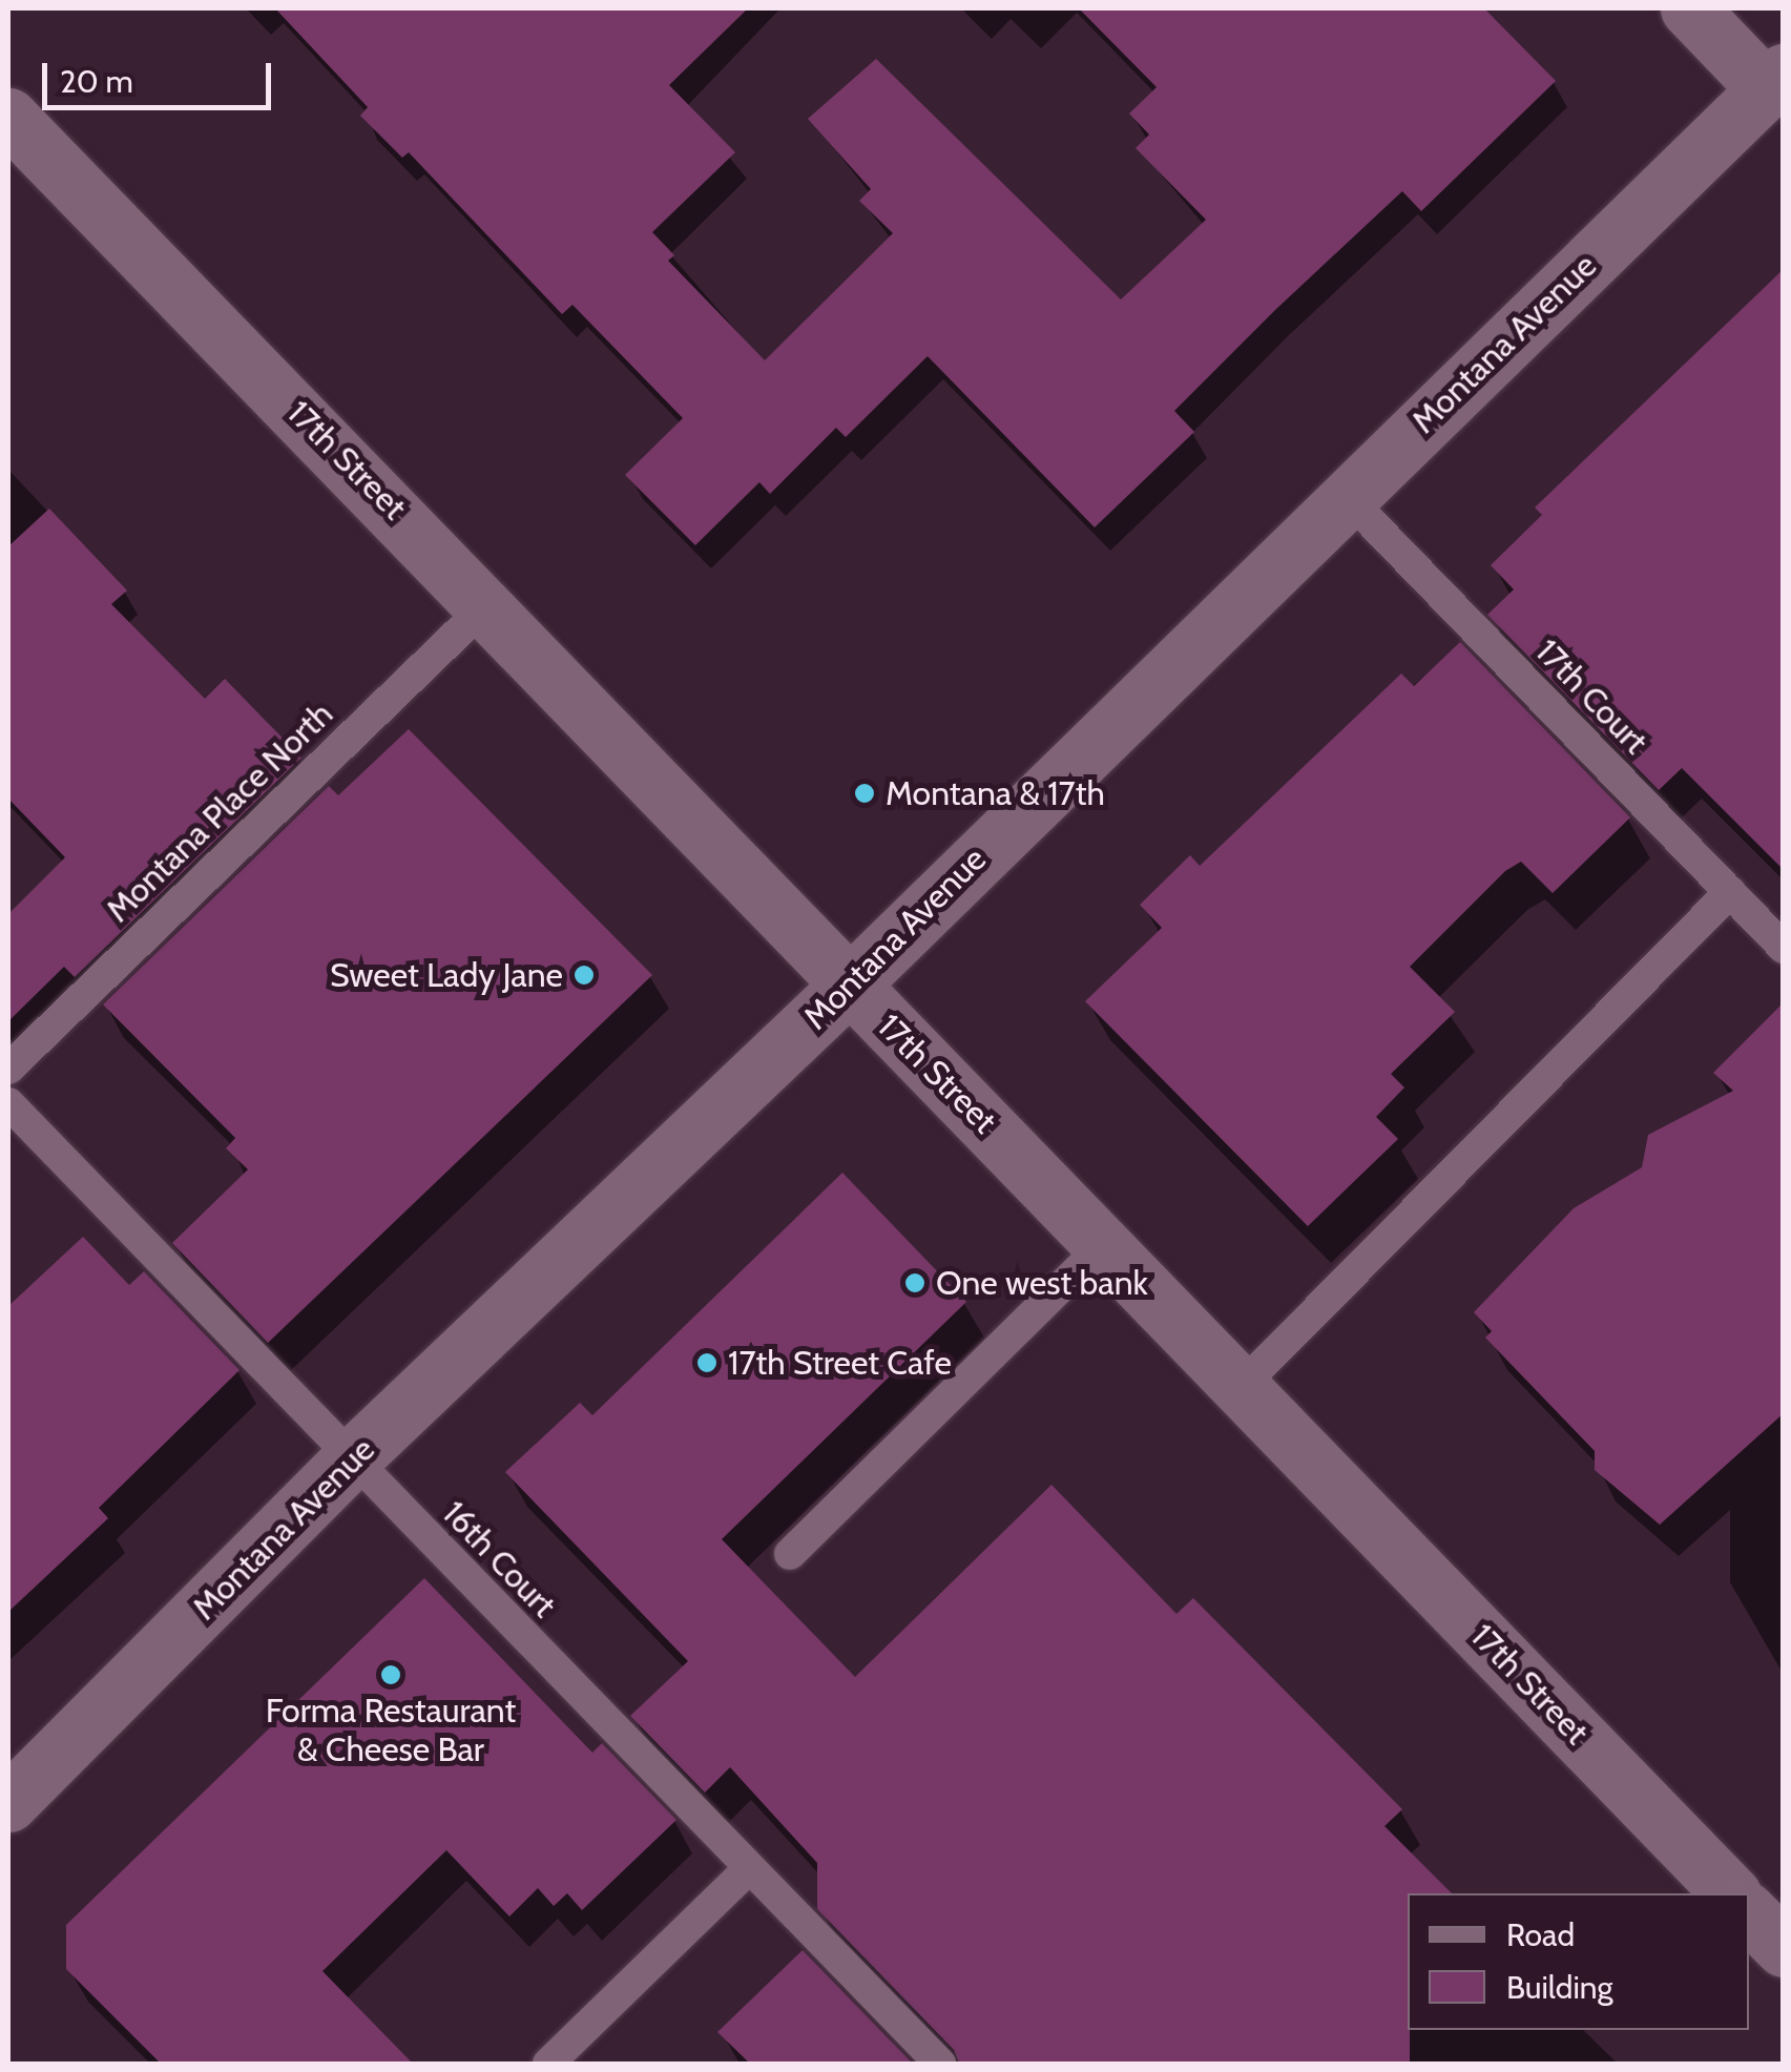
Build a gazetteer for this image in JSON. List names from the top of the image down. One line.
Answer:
{"streets":{"street":["Montana Avenue","17th Street"],"lane":["17th Court","Montana Place North","16th Court"]},"crossings":[["Montana Avenue","17th Street"],["Montana Avenue","17th Court"],["Montana Avenue","16th Court"],["17th Street","Montana Place North"]],"places":["Montana & 17th","Sweet Lady Jane","One west bank","17th Street Cafe","Forma Restaurant & Cheese Bar"],"legend":["Road","Building"],"scale_bar":"20 m"}
